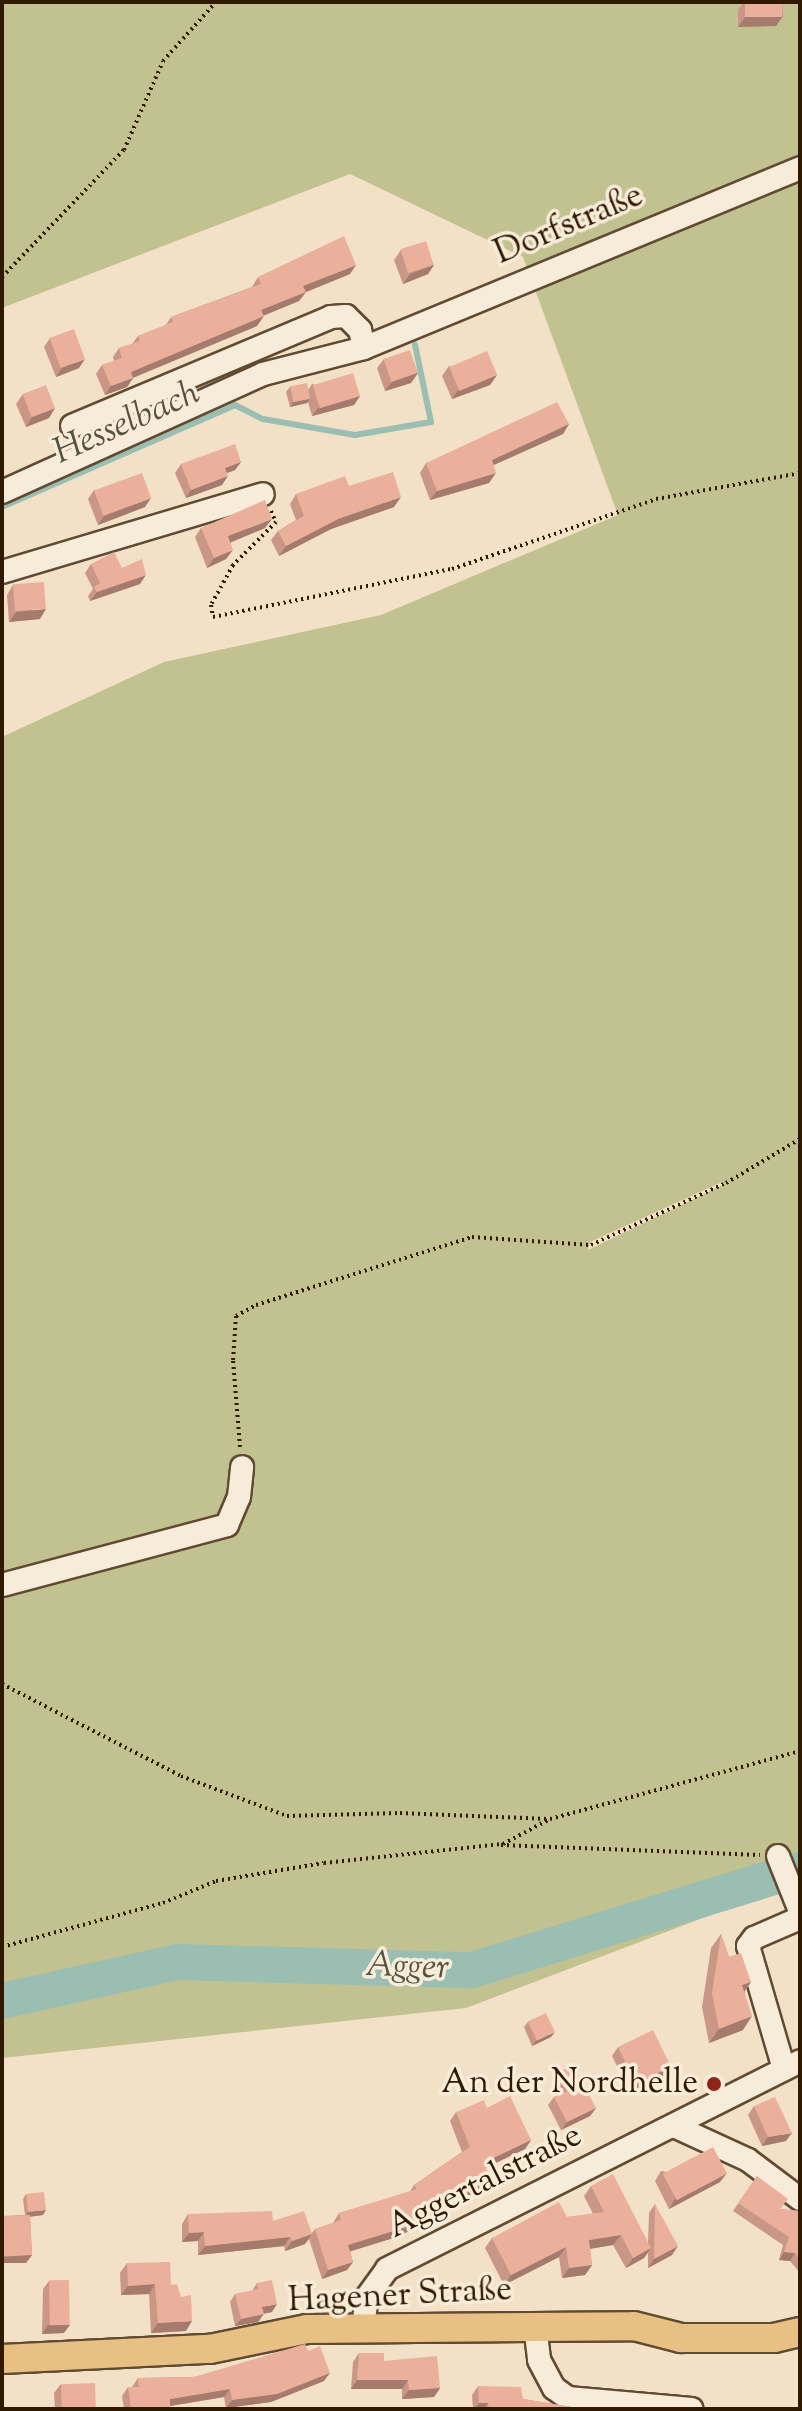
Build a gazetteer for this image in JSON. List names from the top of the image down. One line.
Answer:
{"streets":{"main road":["Hagener Straße"],"street":["Dorfstraße","Aggertalstraße"]},"crossings":[["Aggertalstraße","Hagener Straße"]],"water":["Hesselbach","Agger"],"places":["An der Nordhelle"]}
